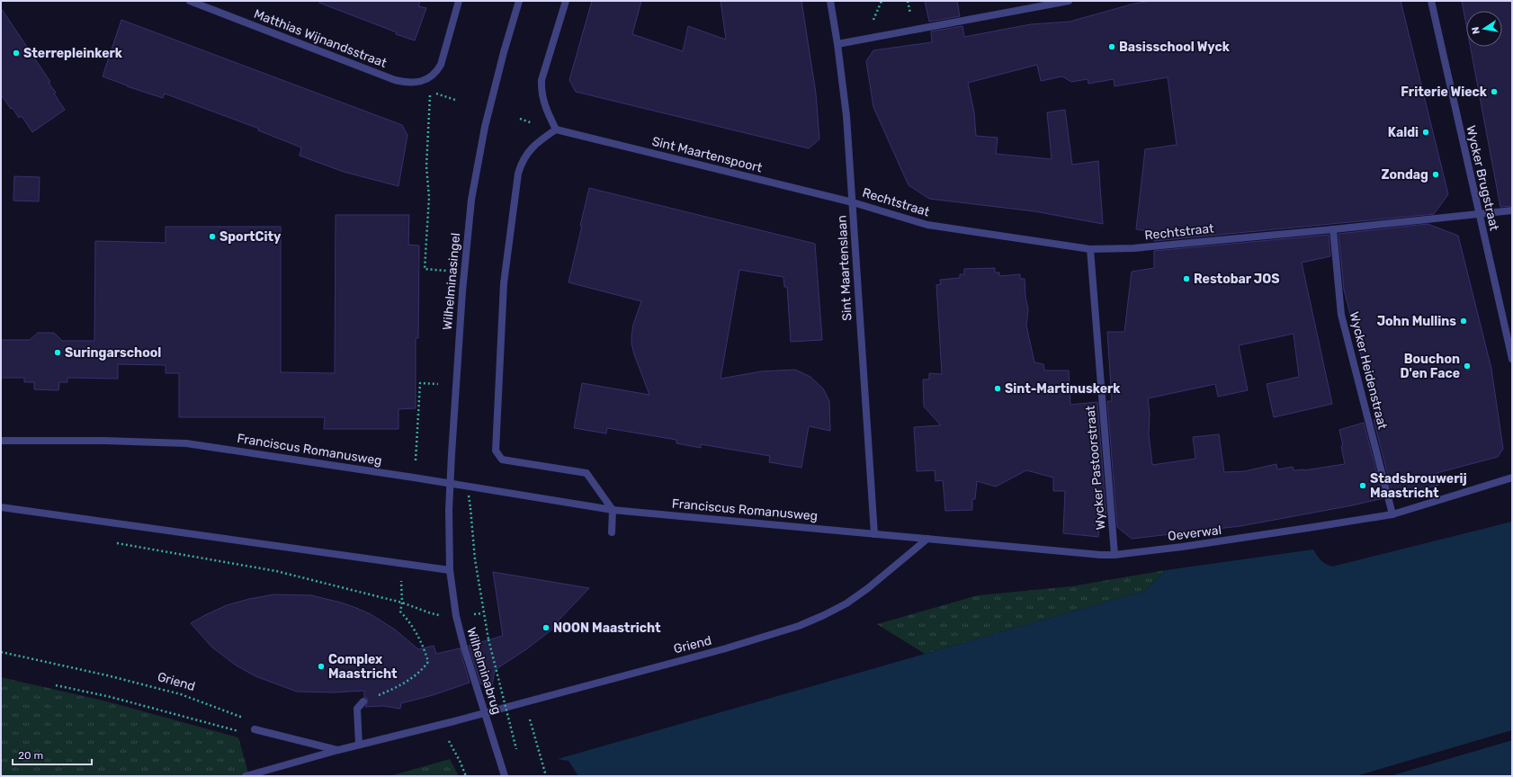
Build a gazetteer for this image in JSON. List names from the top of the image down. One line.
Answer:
{"streets":{"street":["Matthias Wijnandsstraat","Sint Maartenspoort","Wycker Brugstraat","Rechtstraat","Sint Maartenslaan","Wilhelminasingel","Wycker Heidenstraat","Franciscus Romanusweg","Wycker Pastoorstraat","Oeverwal","Griend","Wilhelminabrug"]},"crossings":[["Sint Maartenspoort","Rechtstraat"],["Sint Maartenspoort","Sint Maartenslaan"],["Wycker Brugstraat","Rechtstraat"],["Rechtstraat","Sint Maartenslaan"],["Rechtstraat","Wycker Heidenstraat"],["Rechtstraat","Wycker Pastoorstraat"],["Sint Maartenslaan","Franciscus Romanusweg"],["Sint Maartenslaan","Oeverwal"],["Wilhelminasingel","Wilhelminabrug"],["Wycker Heidenstraat","Oeverwal"],["Franciscus Romanusweg","Oeverwal"],["Wycker Pastoorstraat","Oeverwal"],["Oeverwal","Griend"]],"places":["Basisschool Wyck","Sterrepleinkerk","Friterie Wieck","Kaldi","Zondag","SportCity","Restobar JOS","John Mullins","Suringarschool","Bouchon D'en Face","Sint-Martinuskerk","Stadsbrouwerij Maastricht","NOON Maastricht","Complex Maastricht"],"scale_bar":"20 m","north":"left"}
